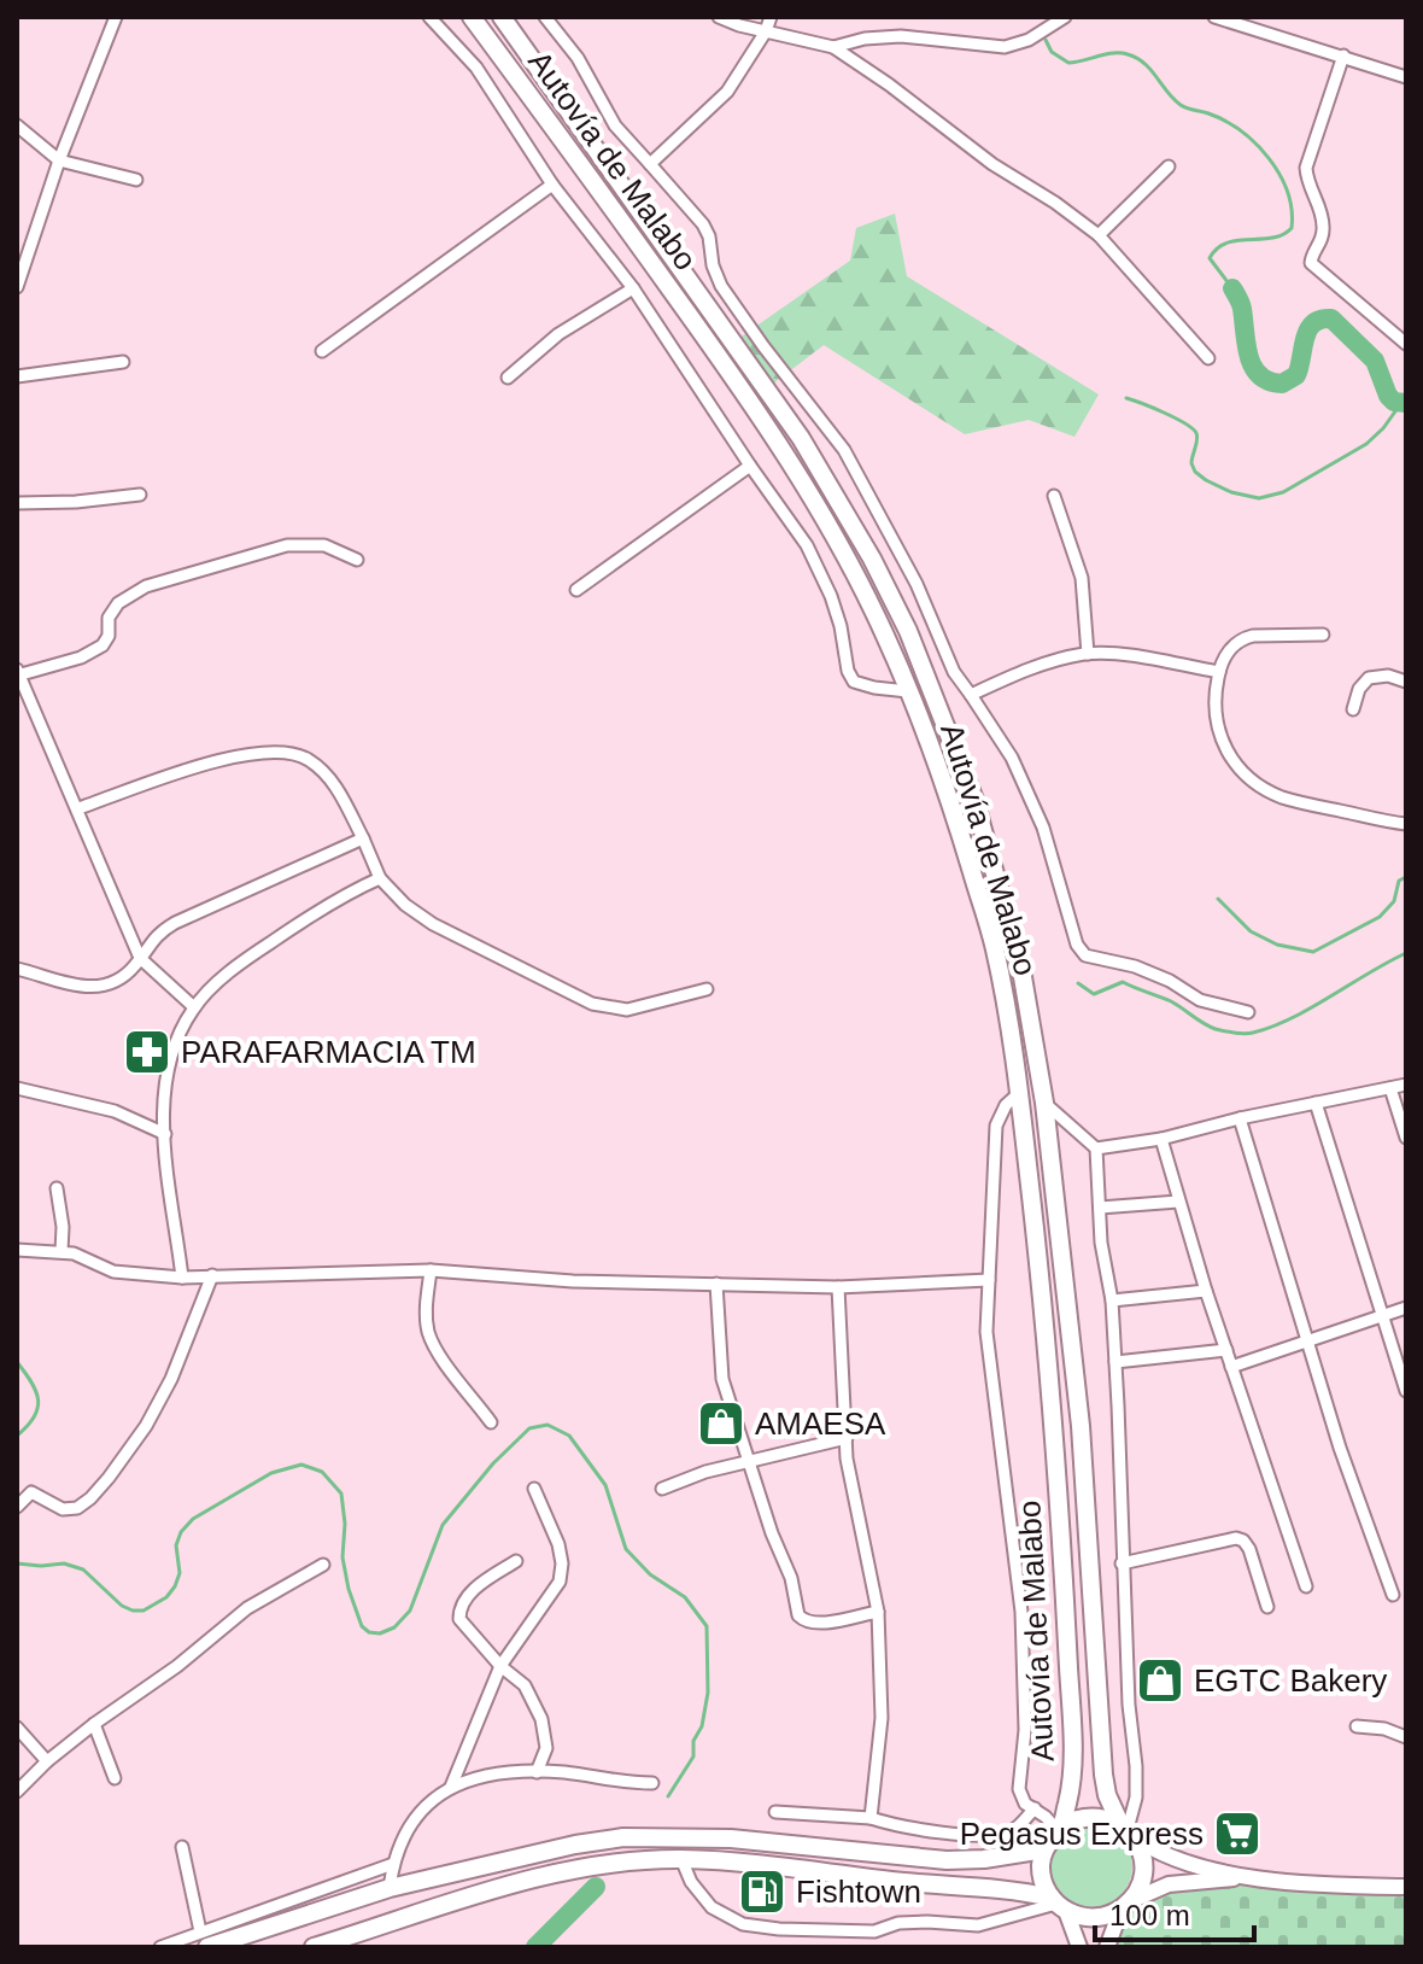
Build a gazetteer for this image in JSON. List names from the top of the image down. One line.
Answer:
{"streets":{"main road":["Autovía de Malabo"]},"places":{"pharmacy":["PARAFARMACIA TM"],"shop":["AMAESA","EGTC Bakery"],"supermarket":["Pegasus Express"],"fuel station":["Fishtown"]},"scale_bar":"100 m"}
